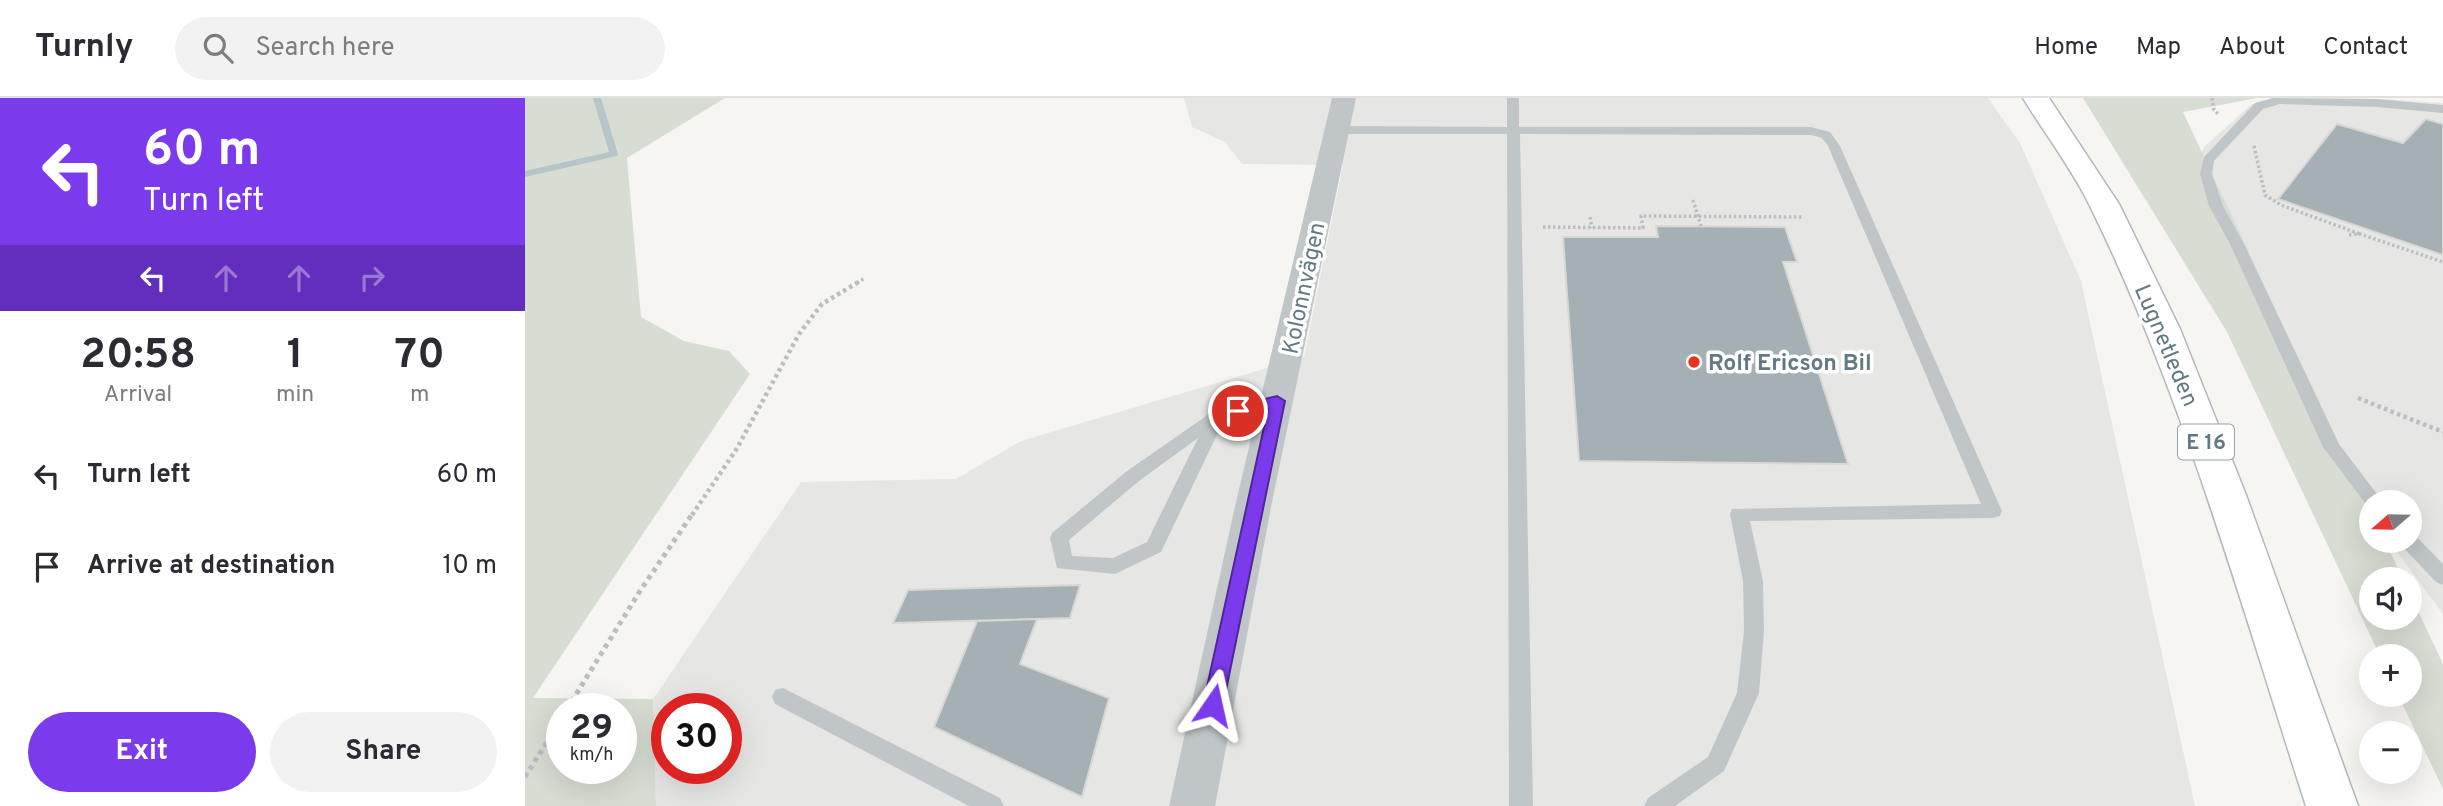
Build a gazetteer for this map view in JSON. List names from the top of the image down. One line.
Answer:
{"streets":{"highway":["Lugnetleden","E 16"],"street":["Kolonnvägen"]},"places":["Rolf Ericson Bil"],"north":"left","page":{"header":"Turnly","search":"Search here","nav":["Home","Map","About","Contact"],"turn":["60 m","Turn left"],"eta":["20:58","Arrival","1","min","70","m"],"list":[{"name":"Turn left","value":"60 m"},{"name":"Arrive at destination","value":"10 m"}],"map_buttons":["+","−"],"speed":"29 km/h","limit":"30","buttons":["Exit","Share"]}}
